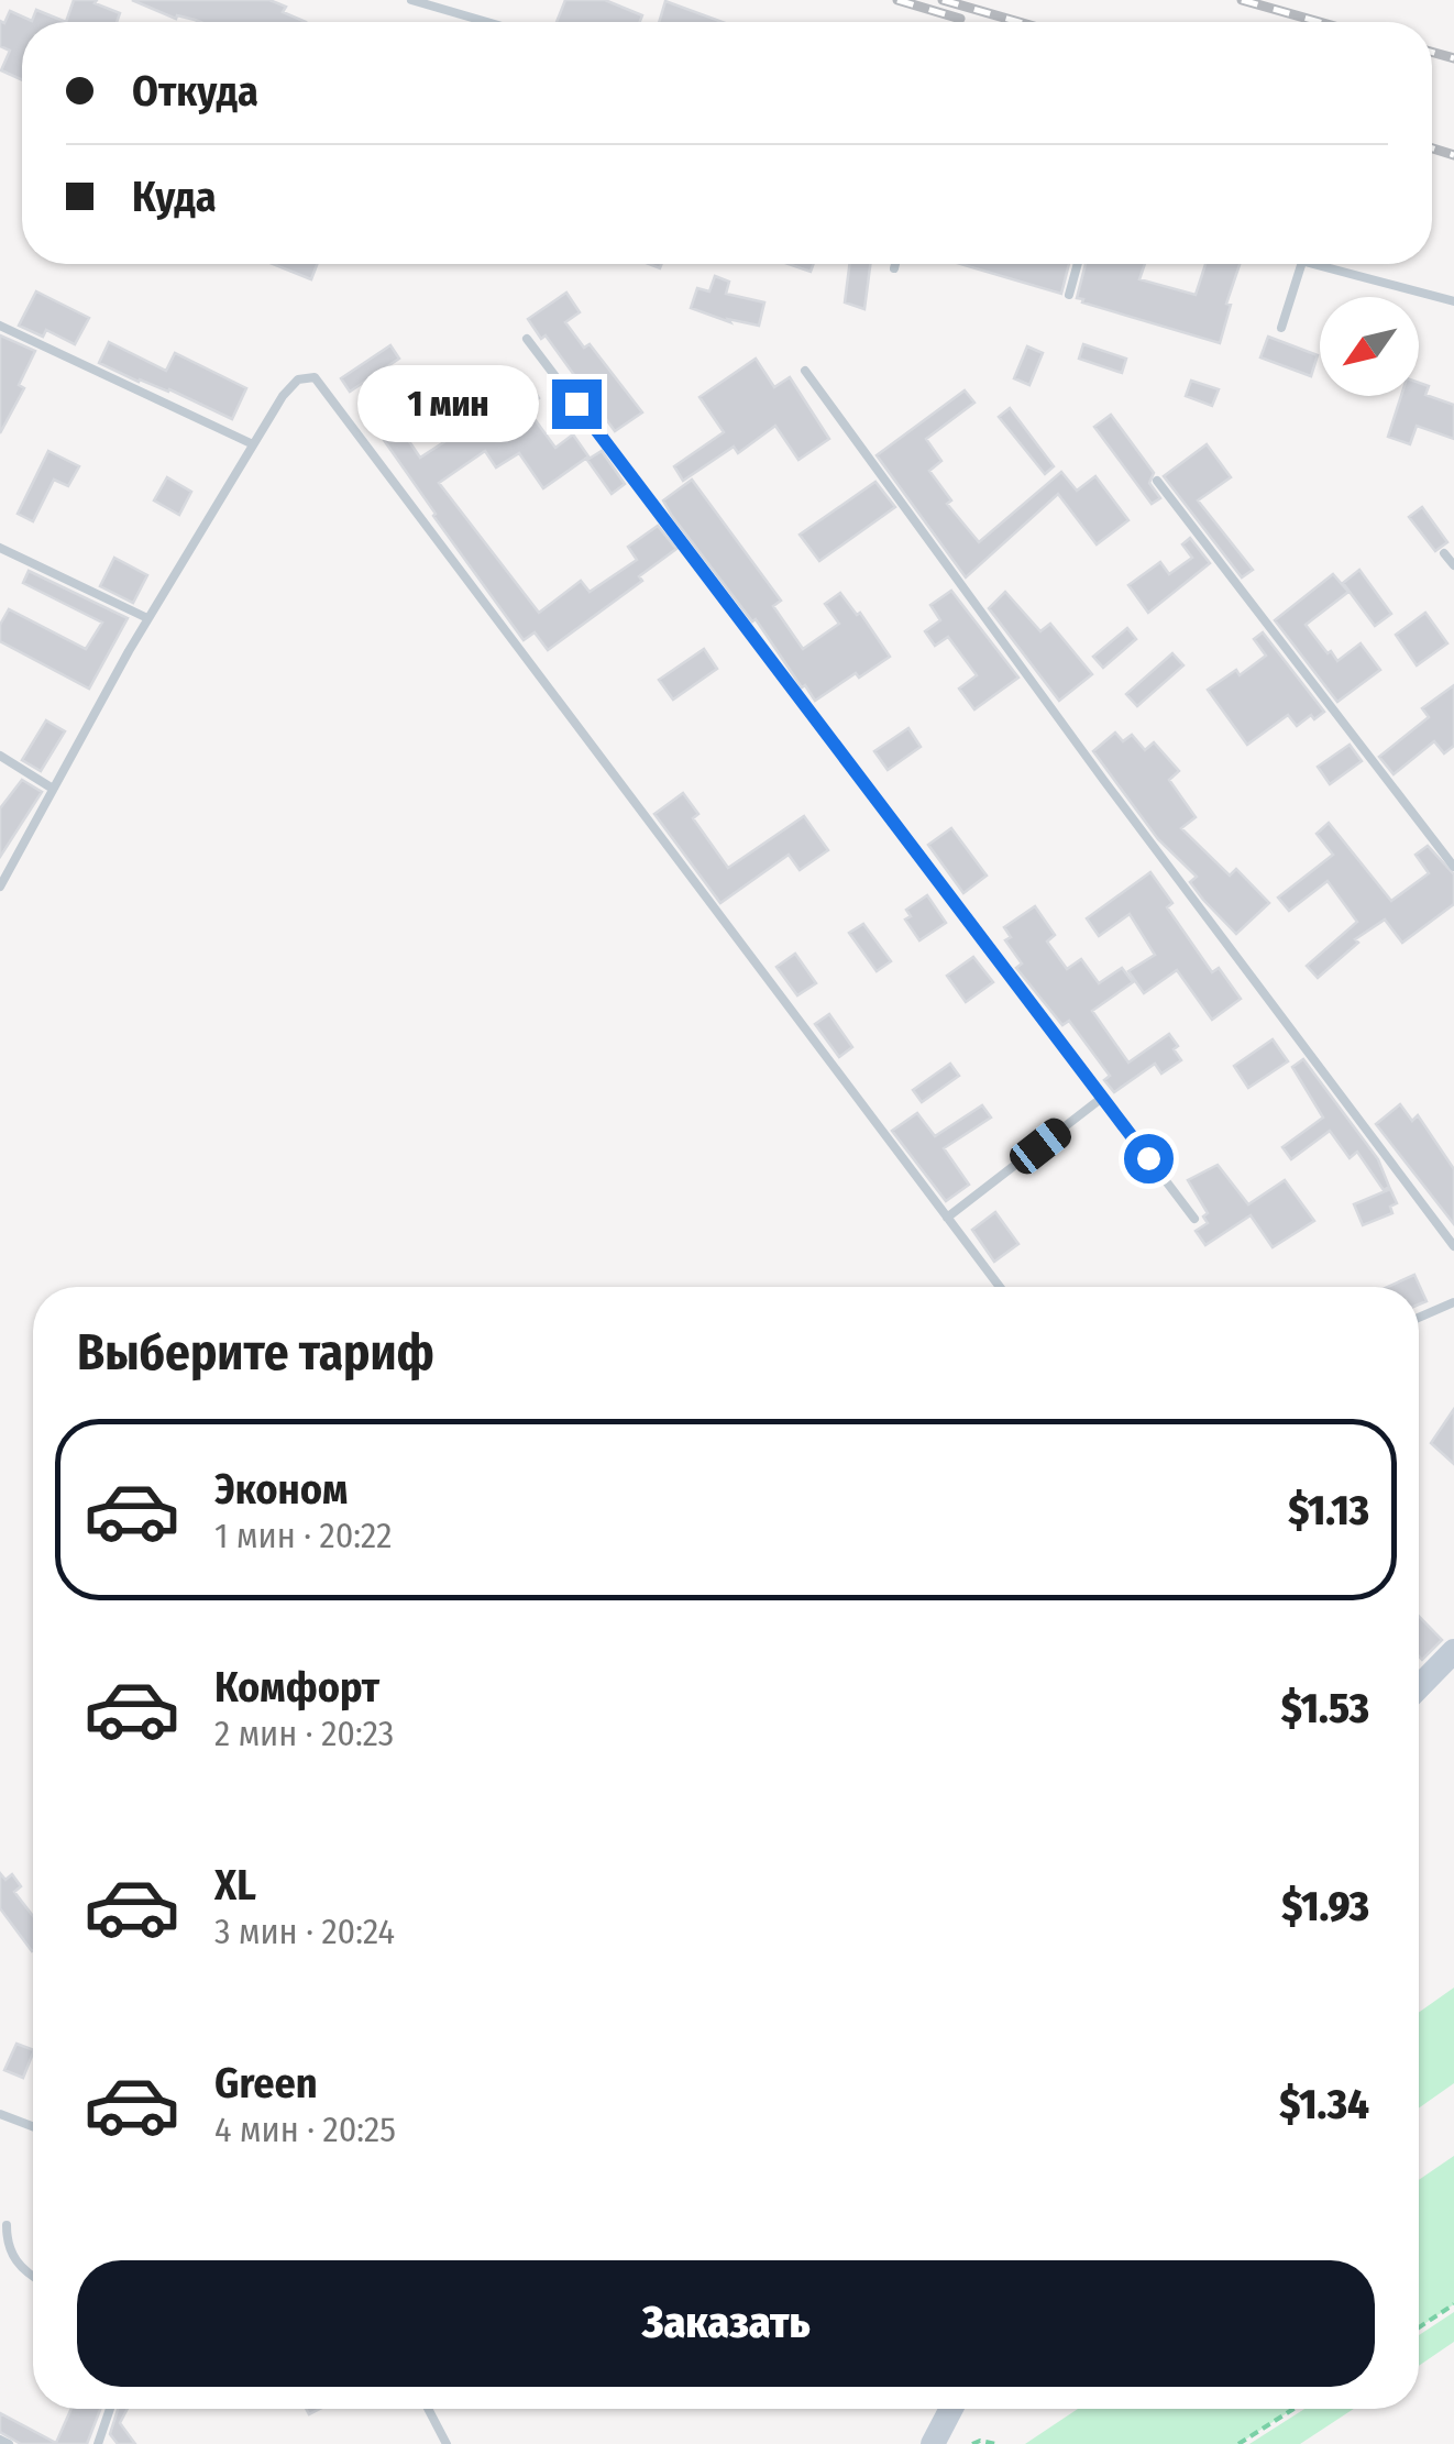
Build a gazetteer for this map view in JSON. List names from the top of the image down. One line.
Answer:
{"north":"bottom left","page":{"banner":["Откуда","Куда"],"bubble":"1 мин","heading":"Выберите тариф","list":[{"name":"Эконом","note":"1 мин · 20:22","value":"$1.13"},{"name":"Комфорт","note":"2 мин · 20:23","value":"$1.53"},{"name":"XL","note":"3 мин · 20:24","value":"$1.93"},{"name":"Green","note":"4 мин · 20:25","value":"$1.34"}],"buttons":"Заказать"}}
